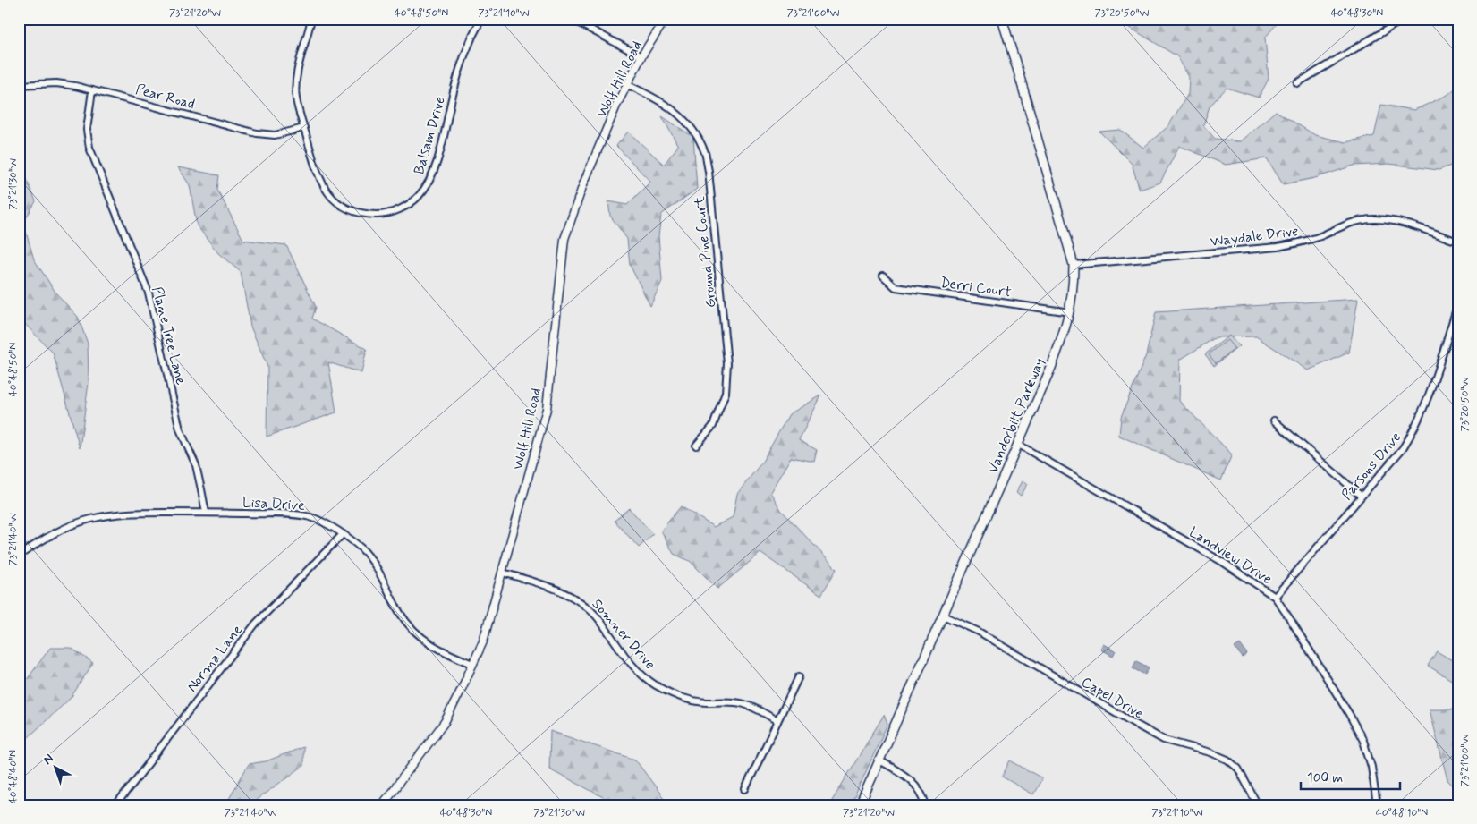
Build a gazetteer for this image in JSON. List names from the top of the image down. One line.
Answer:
{"streets":{"main road":["Vanderbilt Parkway"],"street":["Wolf Hill Road","Pear Road","Balsam Drive","Waydale Drive","Ground Pine Court","Derri Court","Plane Tree Lane","Parsons Drive","Lisa Drive","Landview Drive","Somner Drive","Norma Lane","Capel Drive"]},"crossings":[["Wolf Hill Road","Ground Pine Court"],["Wolf Hill Road","Lisa Drive"],["Wolf Hill Road","Somner Drive"],["Pear Road","Balsam Drive"],["Pear Road","Plane Tree Lane"],["Waydale Drive","Vanderbilt Parkway"],["Derri Court","Vanderbilt Parkway"],["Plane Tree Lane","Lisa Drive"],["Vanderbilt Parkway","Landview Drive"],["Vanderbilt Parkway","Capel Drive"],["Parsons Drive","Landview Drive"],["Lisa Drive","Norma Lane"]],"scale_bar":"100 m","north":"top left","coordinates":["73°21'20\"W","40°48'50\"N","73°21'10\"W","73°21'00\"W","73°20'50\"W","40°48'30\"N","73°21'30\"W","73°21'40\"W","40°48'40\"N","40°48'10\"N"]}
